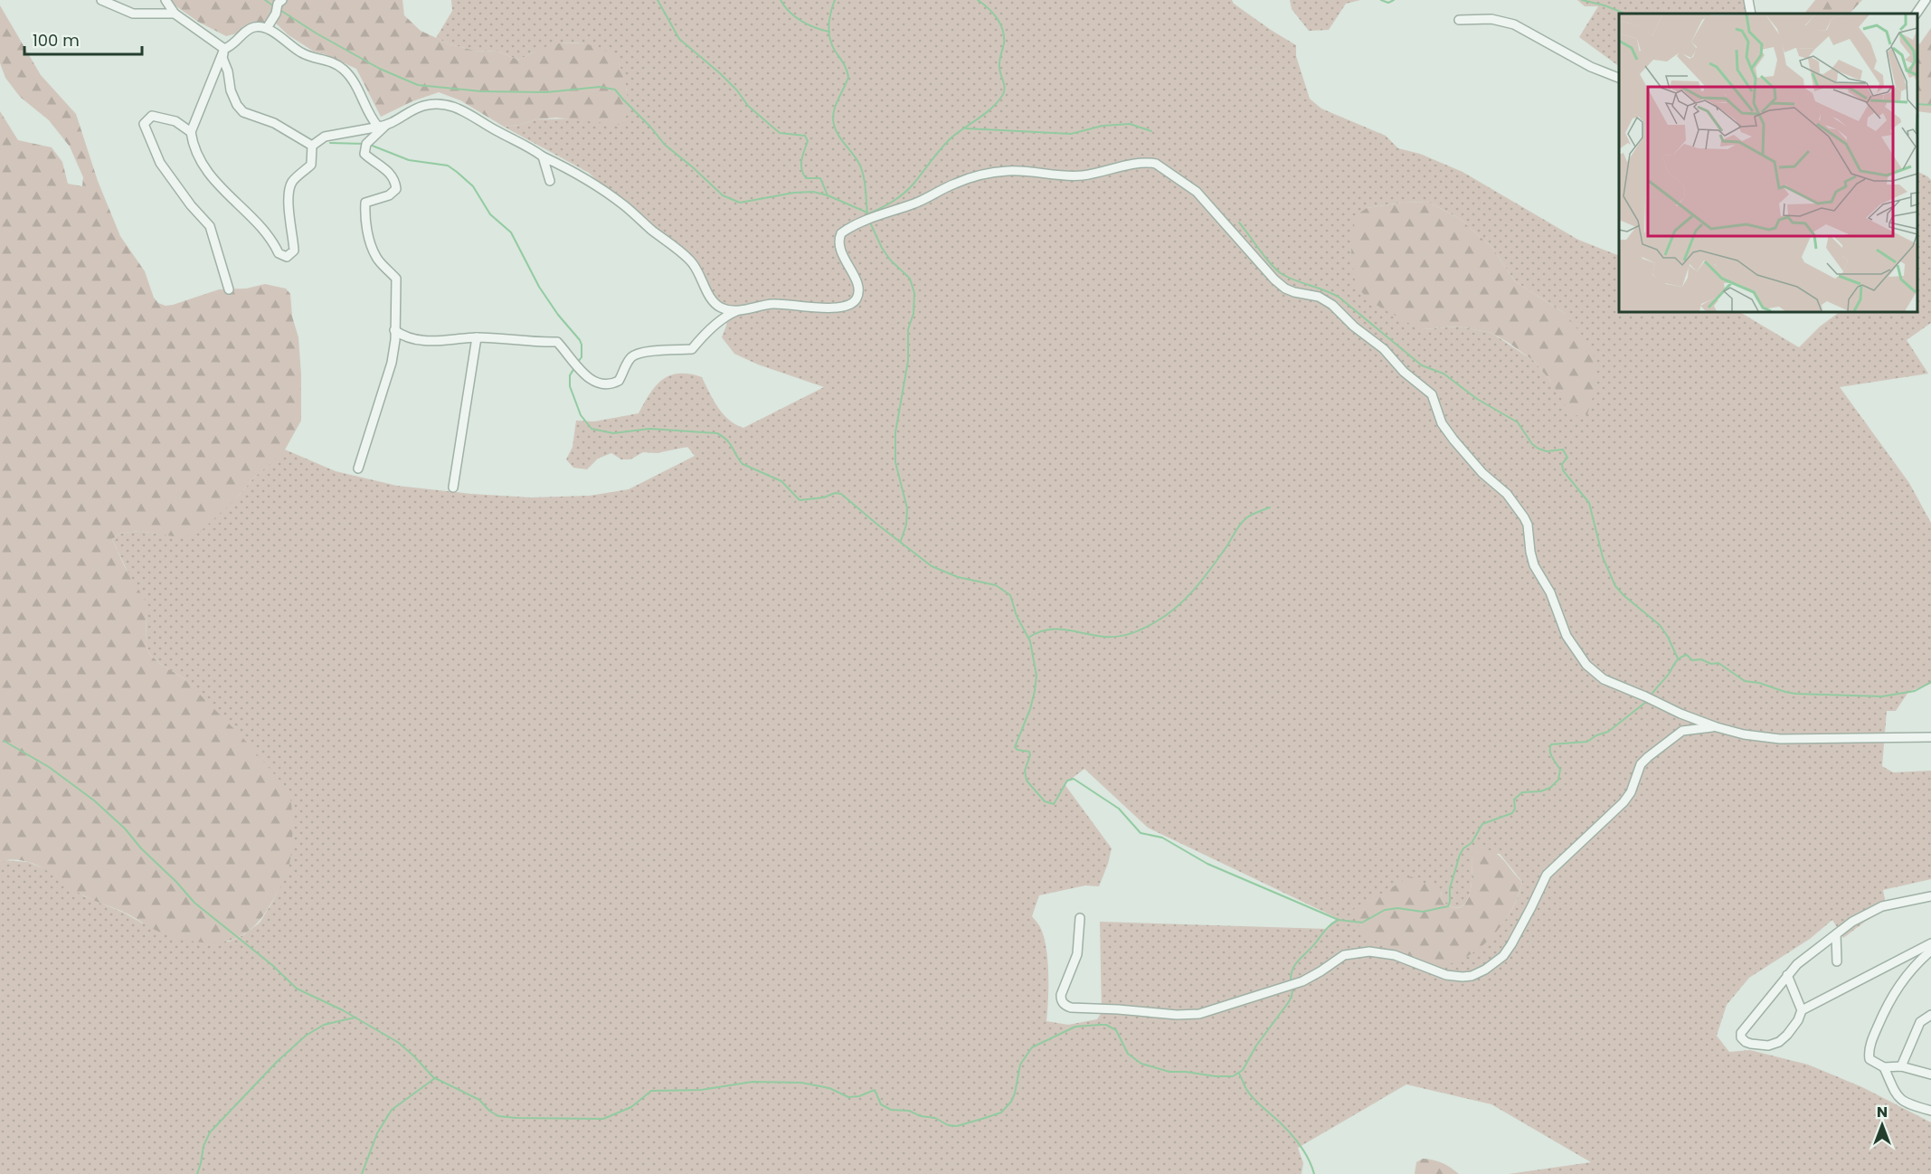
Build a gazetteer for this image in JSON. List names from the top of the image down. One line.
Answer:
{"scale_bar":"100 m","north":"top"}
